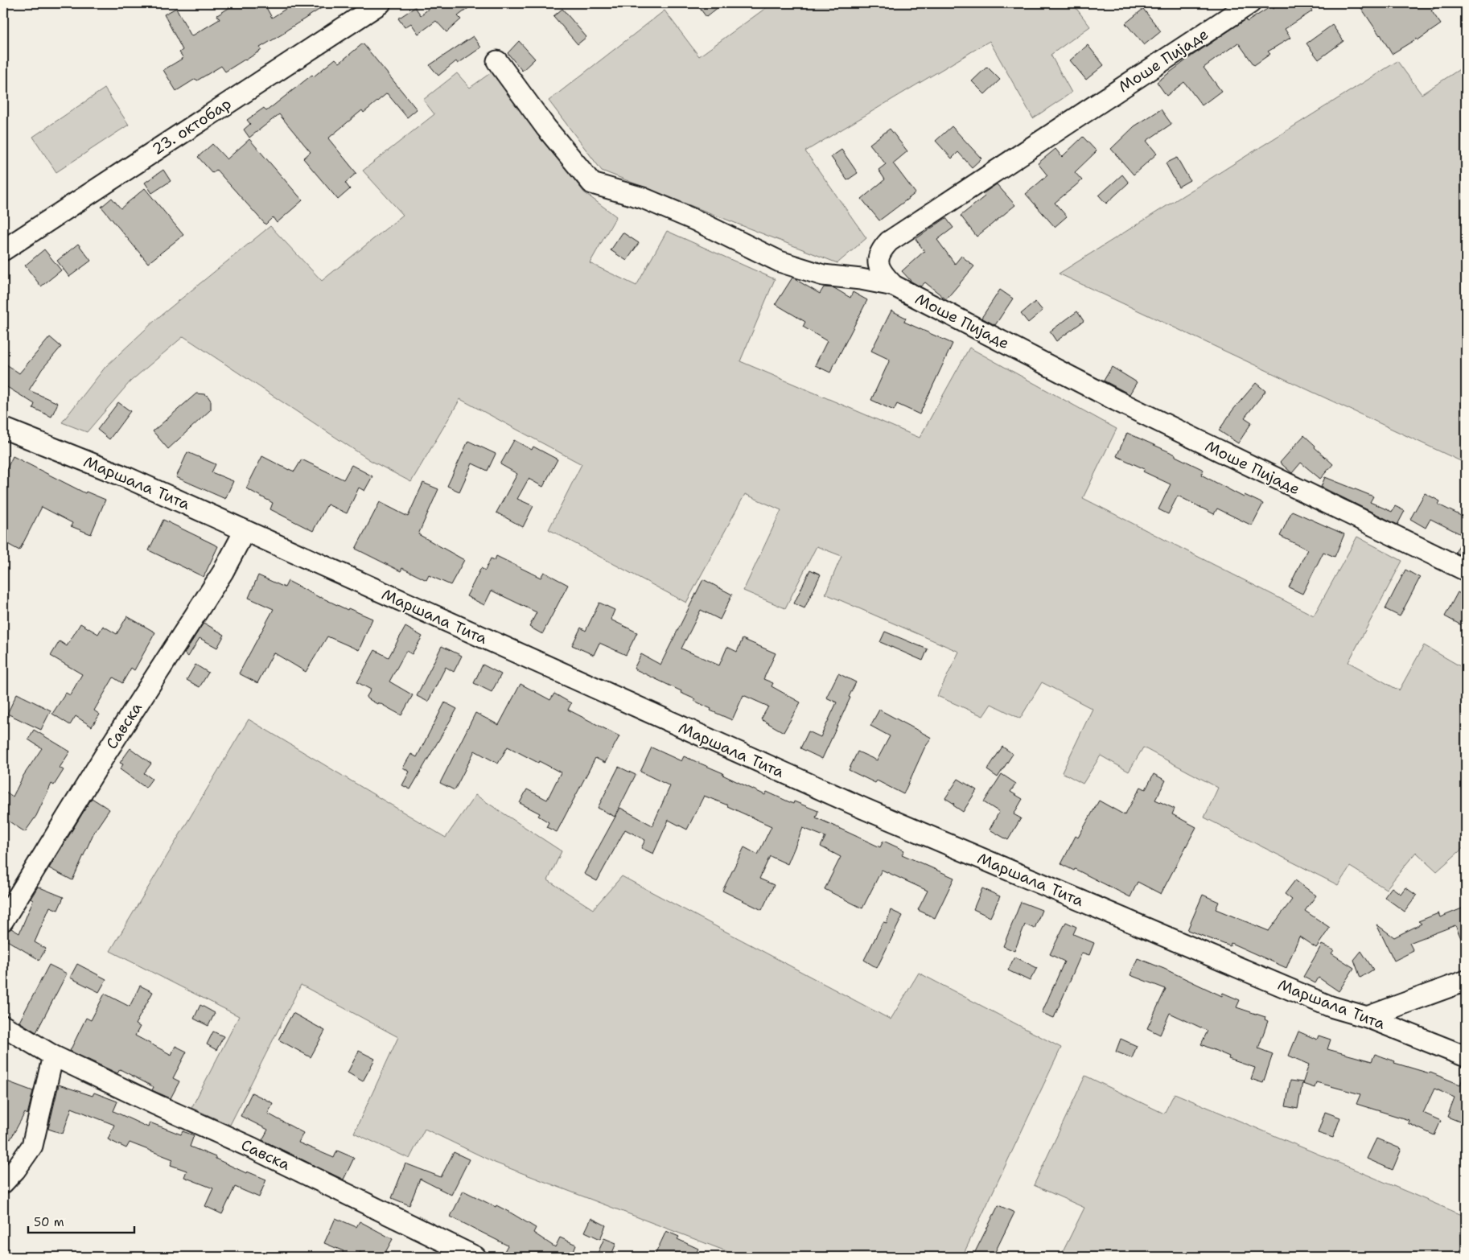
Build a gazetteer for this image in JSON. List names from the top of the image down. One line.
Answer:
{"streets":{"street":["Моше Пијаде","23. октобар","Маршала Тита","Савска"]},"crossings":[["Маршала Тита","Савска"]],"scale_bar":"50 m"}
